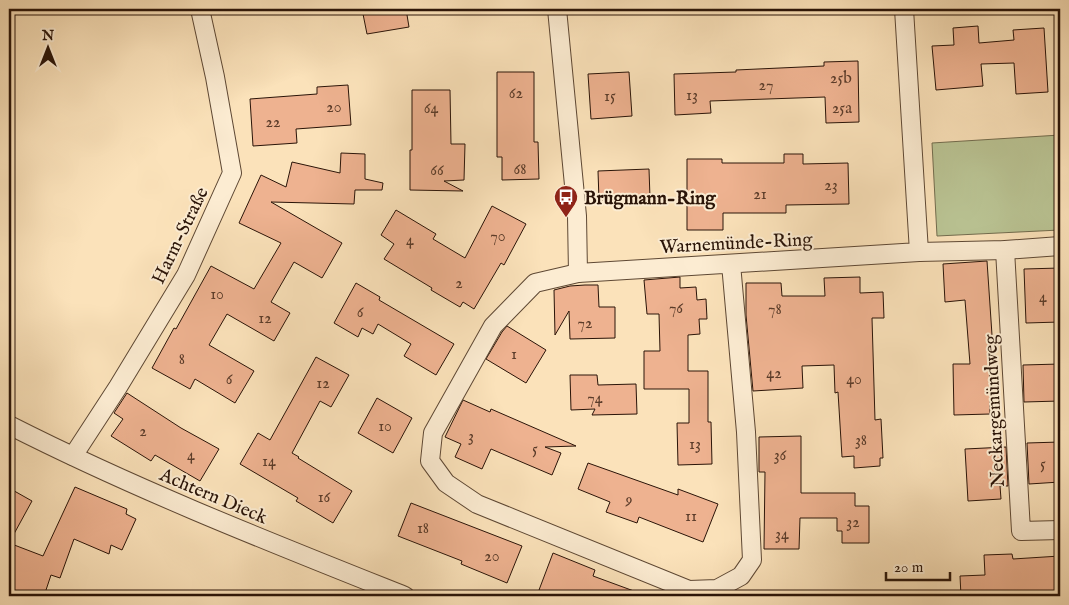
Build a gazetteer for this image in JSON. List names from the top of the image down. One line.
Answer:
{"streets":{"street":["Harm-Straße","Warnemünde-Ring","Neckargemündweg","Achtern Dieck"]},"crossings":[["Harm-Straße","Achtern Dieck"],["Warnemünde-Ring","Neckargemündweg"]],"places":{"bus stop":["Brügmann-Ring"]},"house_numbers":["25b","27","62","13","15","20","64","25a","22","68","66","23","21","70","4","2","10","4","76","78","6","12","72","1","8","42","6","40","12","74","10","2","3","38","13","5","4","36","14","5","16","9","11","32","18","34","20"],"scale_bar":"20 m","north":"top"}
